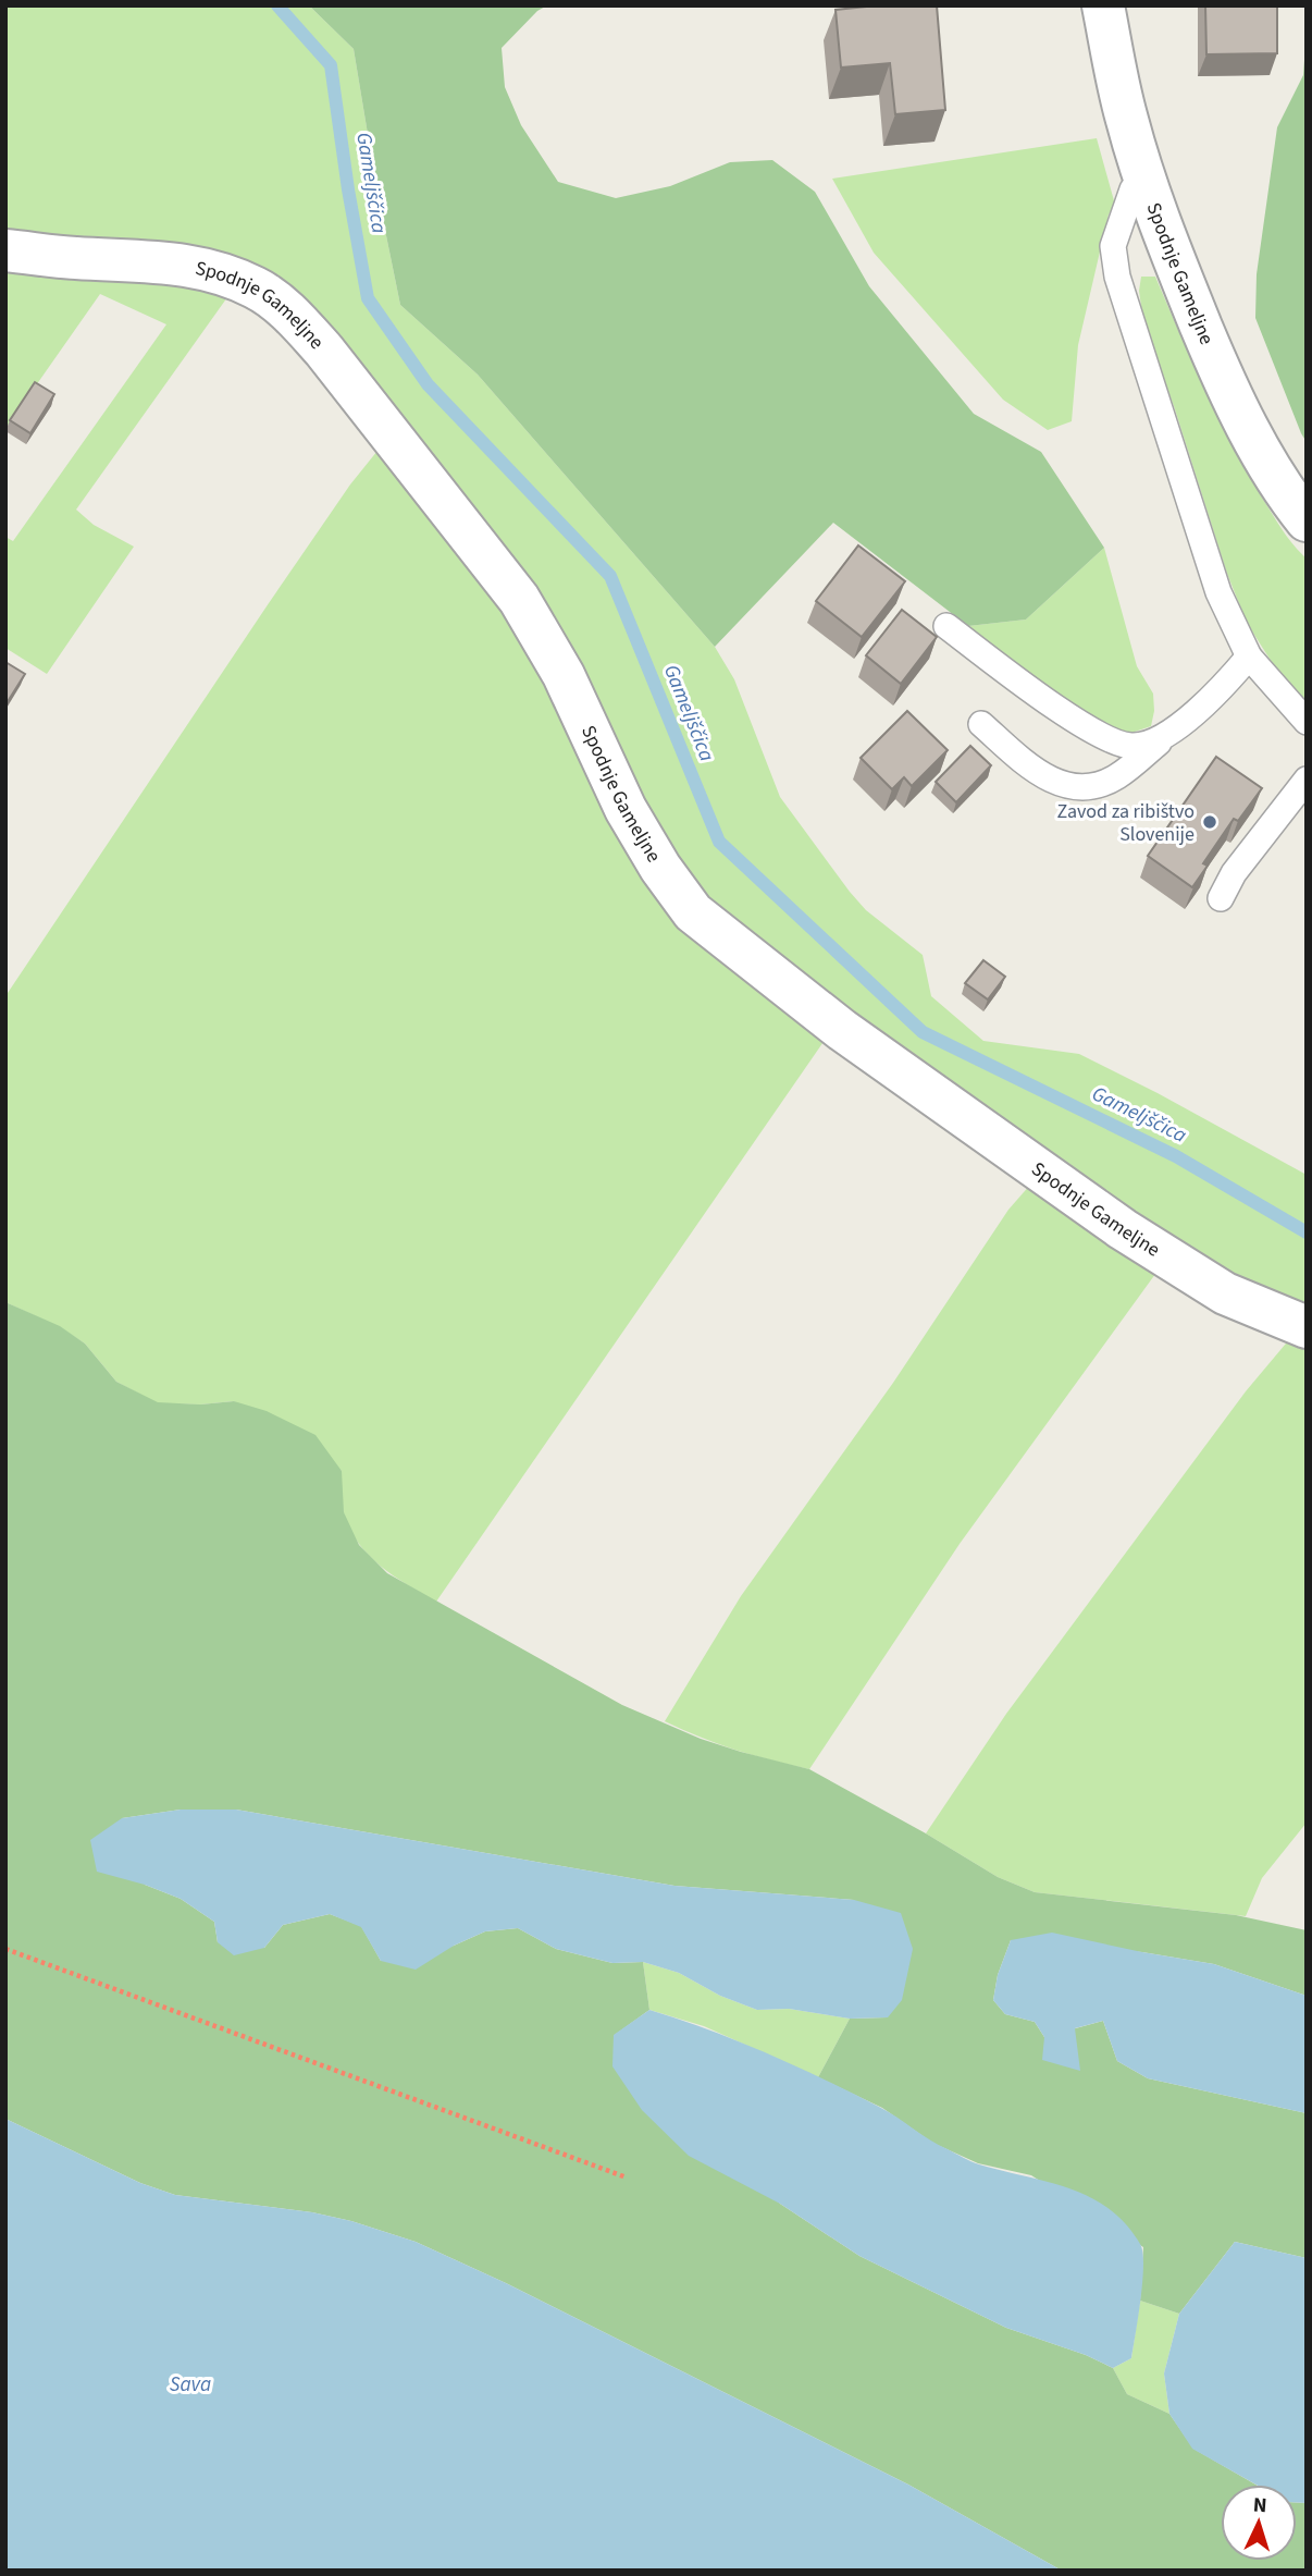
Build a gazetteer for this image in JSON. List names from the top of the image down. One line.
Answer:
{"streets":{"street":["Spodnje Gameljne"]},"water":["Gameljščica","Sava"],"places":["Zavod za ribištvo Slovenije"],"north":"top"}
